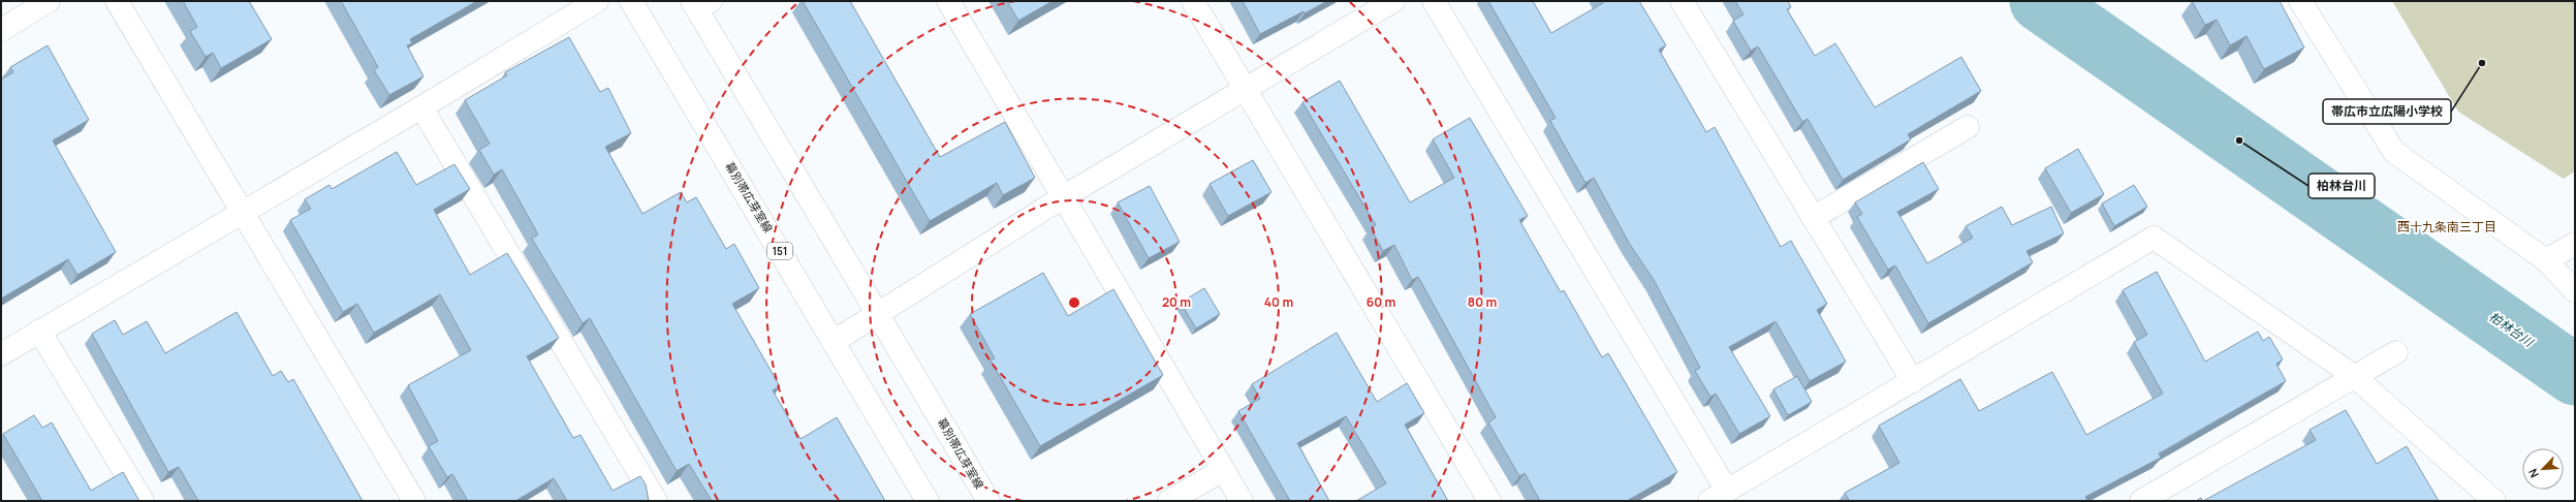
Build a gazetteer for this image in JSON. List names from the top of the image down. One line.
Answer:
{"streets":{"street":["幕別帯広芽室線","151"]},"districts":["西十九条南三丁目"],"water":["柏林台川"],"places":["帯広市立広陽小学校","柏林台川"],"north":"bottom left","rings":["20 m","40 m","60 m","80 m"]}
